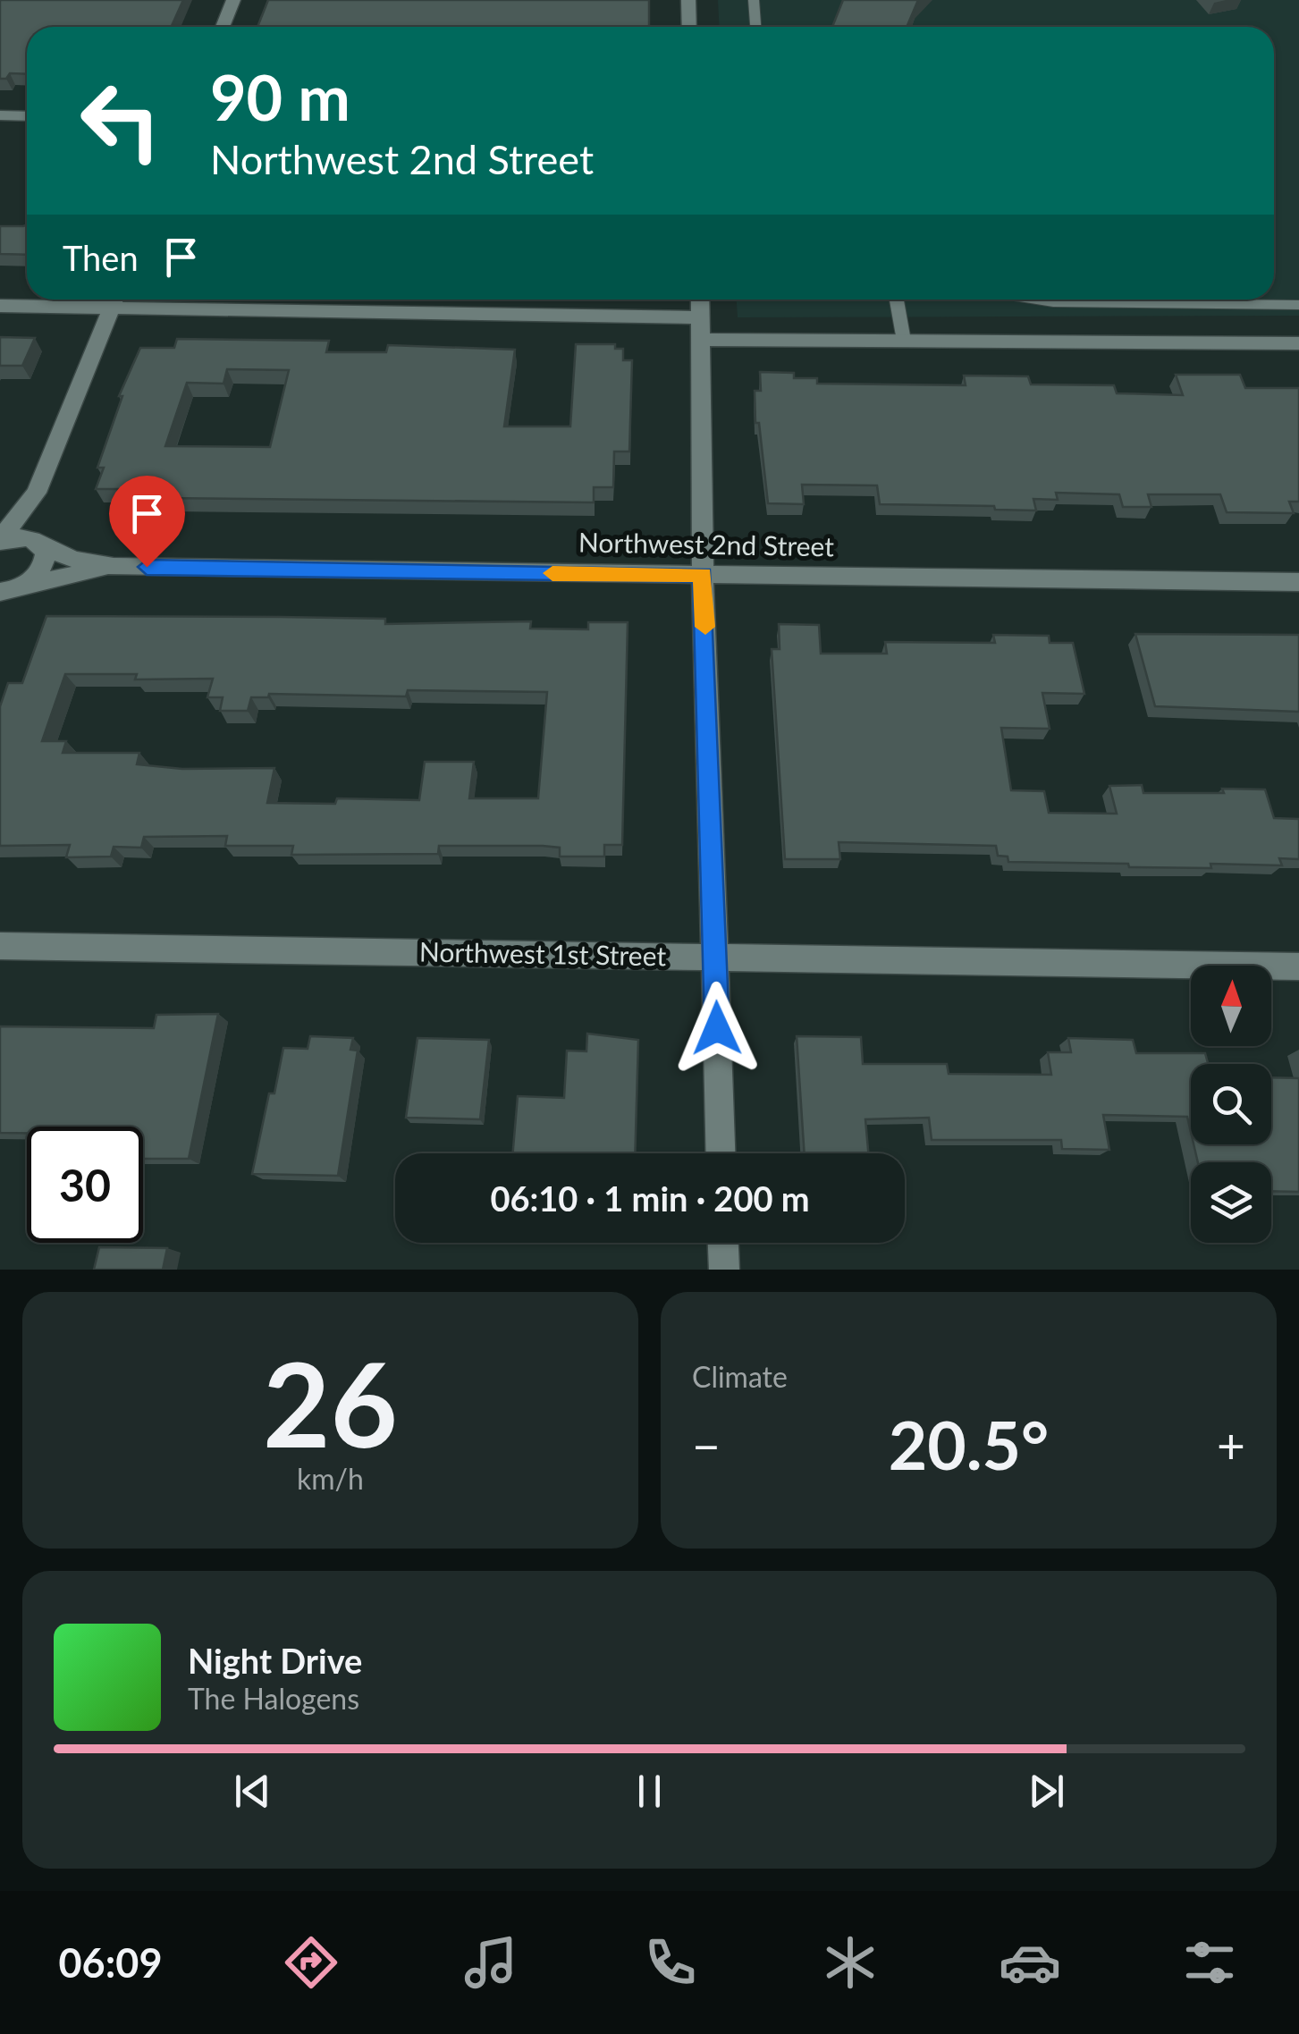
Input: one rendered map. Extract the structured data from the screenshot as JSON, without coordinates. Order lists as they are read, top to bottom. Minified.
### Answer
{"streets":{"street":["Northwest 2nd Street","Northwest 1st Street"]},"north":"top","page":{"turn":["90 m","Northwest 2nd Street"],"then":"Then","limit":"30","trip":"06:10 · 1 min · 200 m","tile":[["26","km/h"],"Climate"],"heat":["−","20.5°","+"],"song":["Night Drive","The Halogens"],"tabs":"06:09"}}
